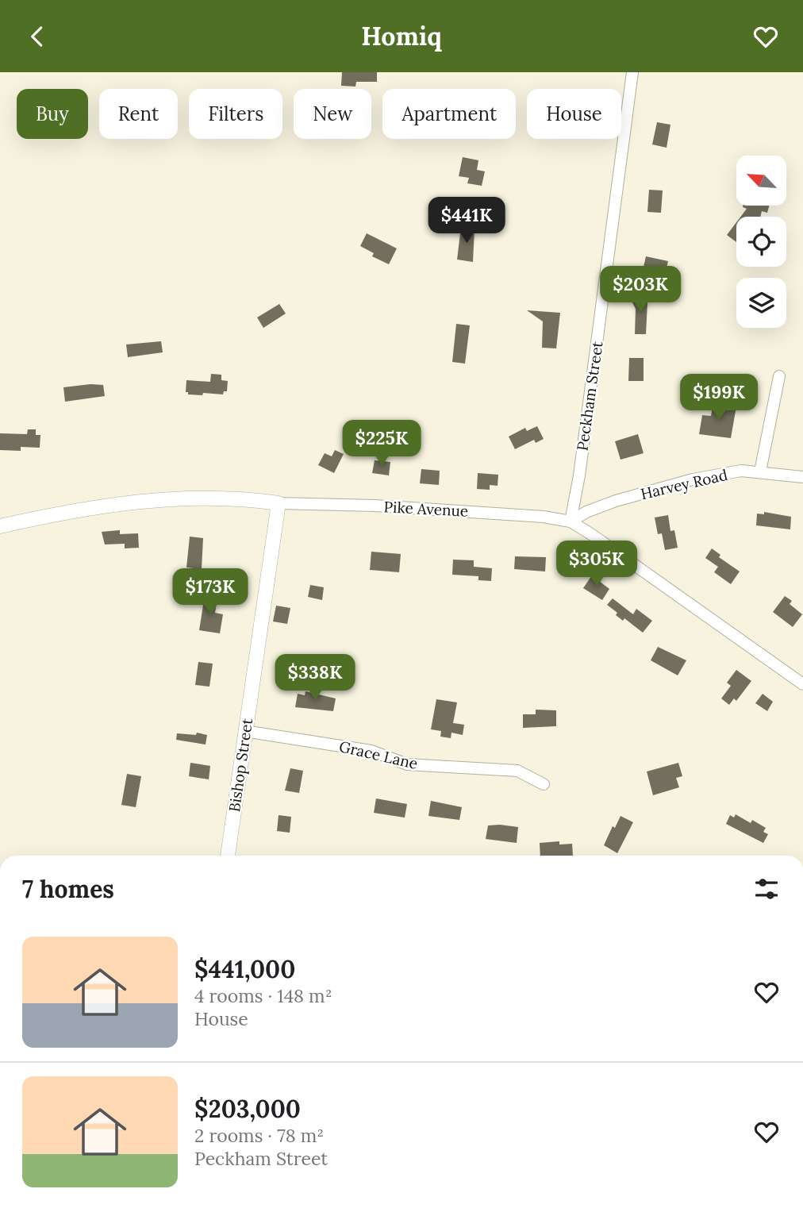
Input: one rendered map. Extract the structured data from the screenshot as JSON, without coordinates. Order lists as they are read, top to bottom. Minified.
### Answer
{"streets":{"street":["Peckham Street","Harvey Road","Pike Avenue","Grace Lane","Bishop Street"]},"crossings":[["Peckham Street","Harvey Road"],["Peckham Street","Pike Avenue"],["Harvey Road","Pike Avenue"],["Pike Avenue","Bishop Street"],["Grace Lane","Bishop Street"]],"north":"top left","page":{"header":"Homiq","chip":["Buy","Rent","Filters","New","Apartment","House"],"price":["$441K","$203K","$199K","$225K","$305K","$173K","$338K"],"heading":"7 homes","list":[{"name":"$441,000","note":"4 rooms · 148 m² · House"},{"name":"$203,000","note":"2 rooms · 78 m² · Peckham Street"}]}}
